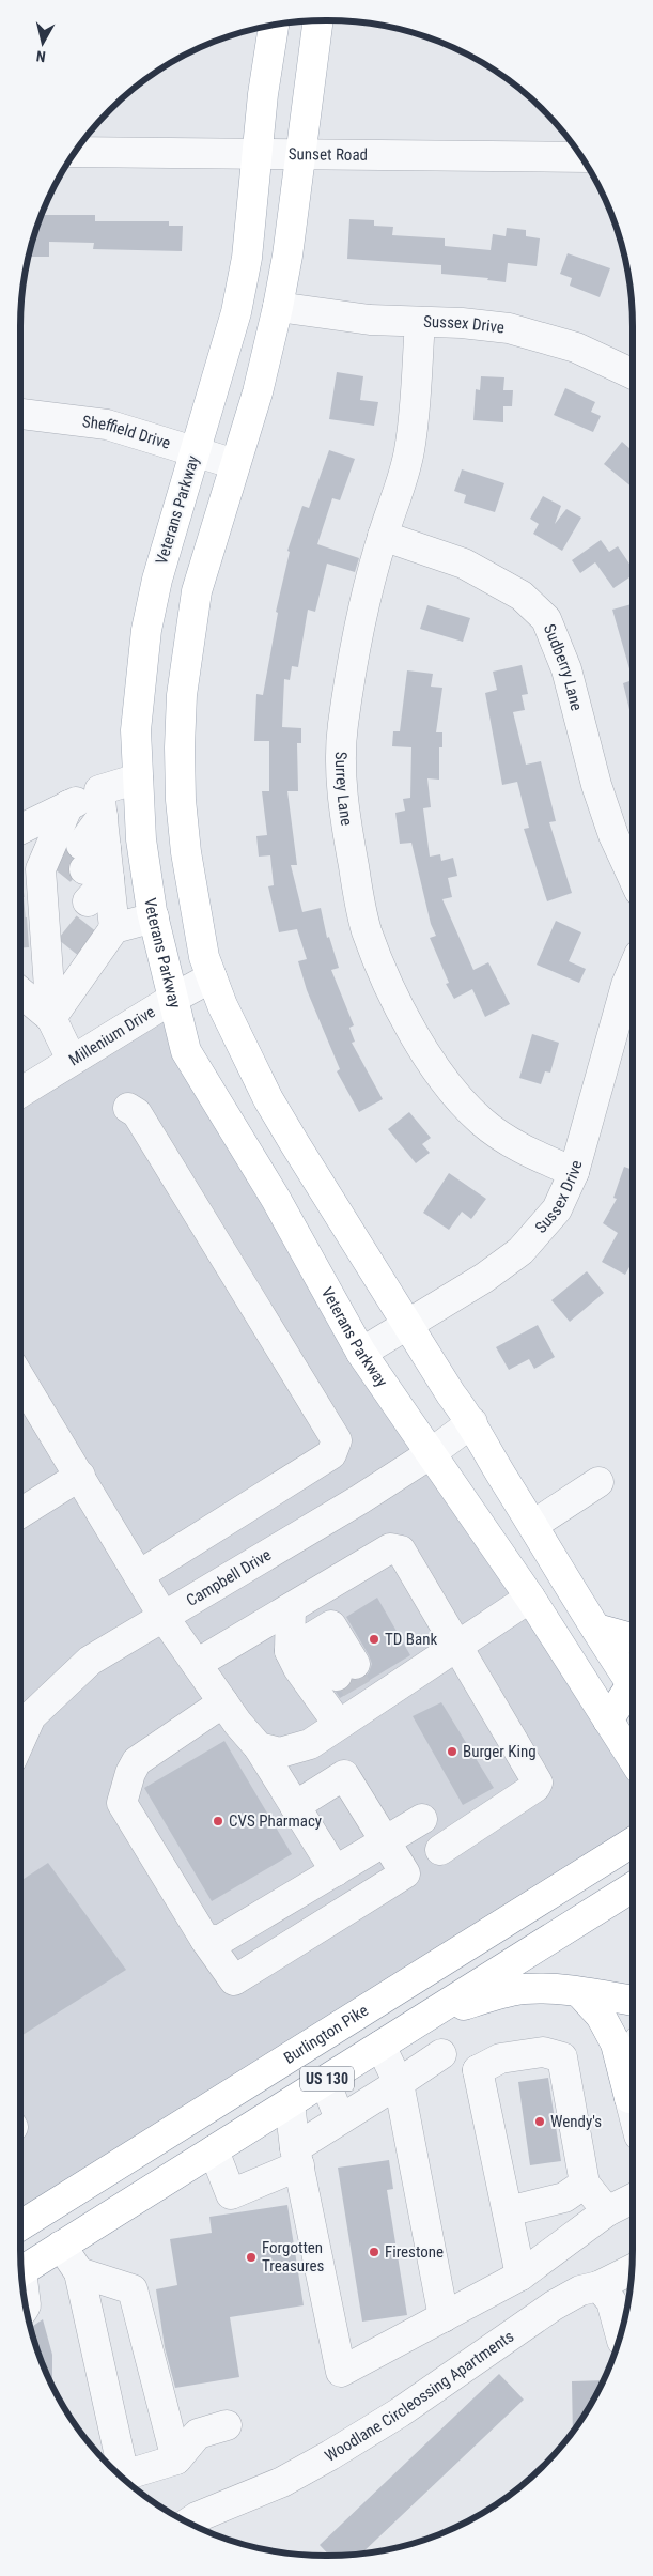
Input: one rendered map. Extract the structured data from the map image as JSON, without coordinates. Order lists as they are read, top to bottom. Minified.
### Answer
{"streets":{"main road":["Veterans Parkway","Burlington Pike","US 130"],"street":["Sunset Road","Sussex Drive","Sheffield Drive","Sudberry Lane","Surrey Lane","Millenium Drive","Campbell Drive","Woodlane Circleossing Apartments"]},"crossings":[["Sunset Road","Veterans Parkway"],["Sussex Drive","Veterans Parkway"],["Sussex Drive","Surrey Lane"],["Sheffield Drive","Veterans Parkway"],["Veterans Parkway","Millenium Drive"],["Veterans Parkway","Campbell Drive"],["Sudberry Lane","Surrey Lane"]],"places":["TD Bank","Burger King","CVS Pharmacy","Wendy's","Firestone","Forgotten Treasures"],"north":"bottom"}
